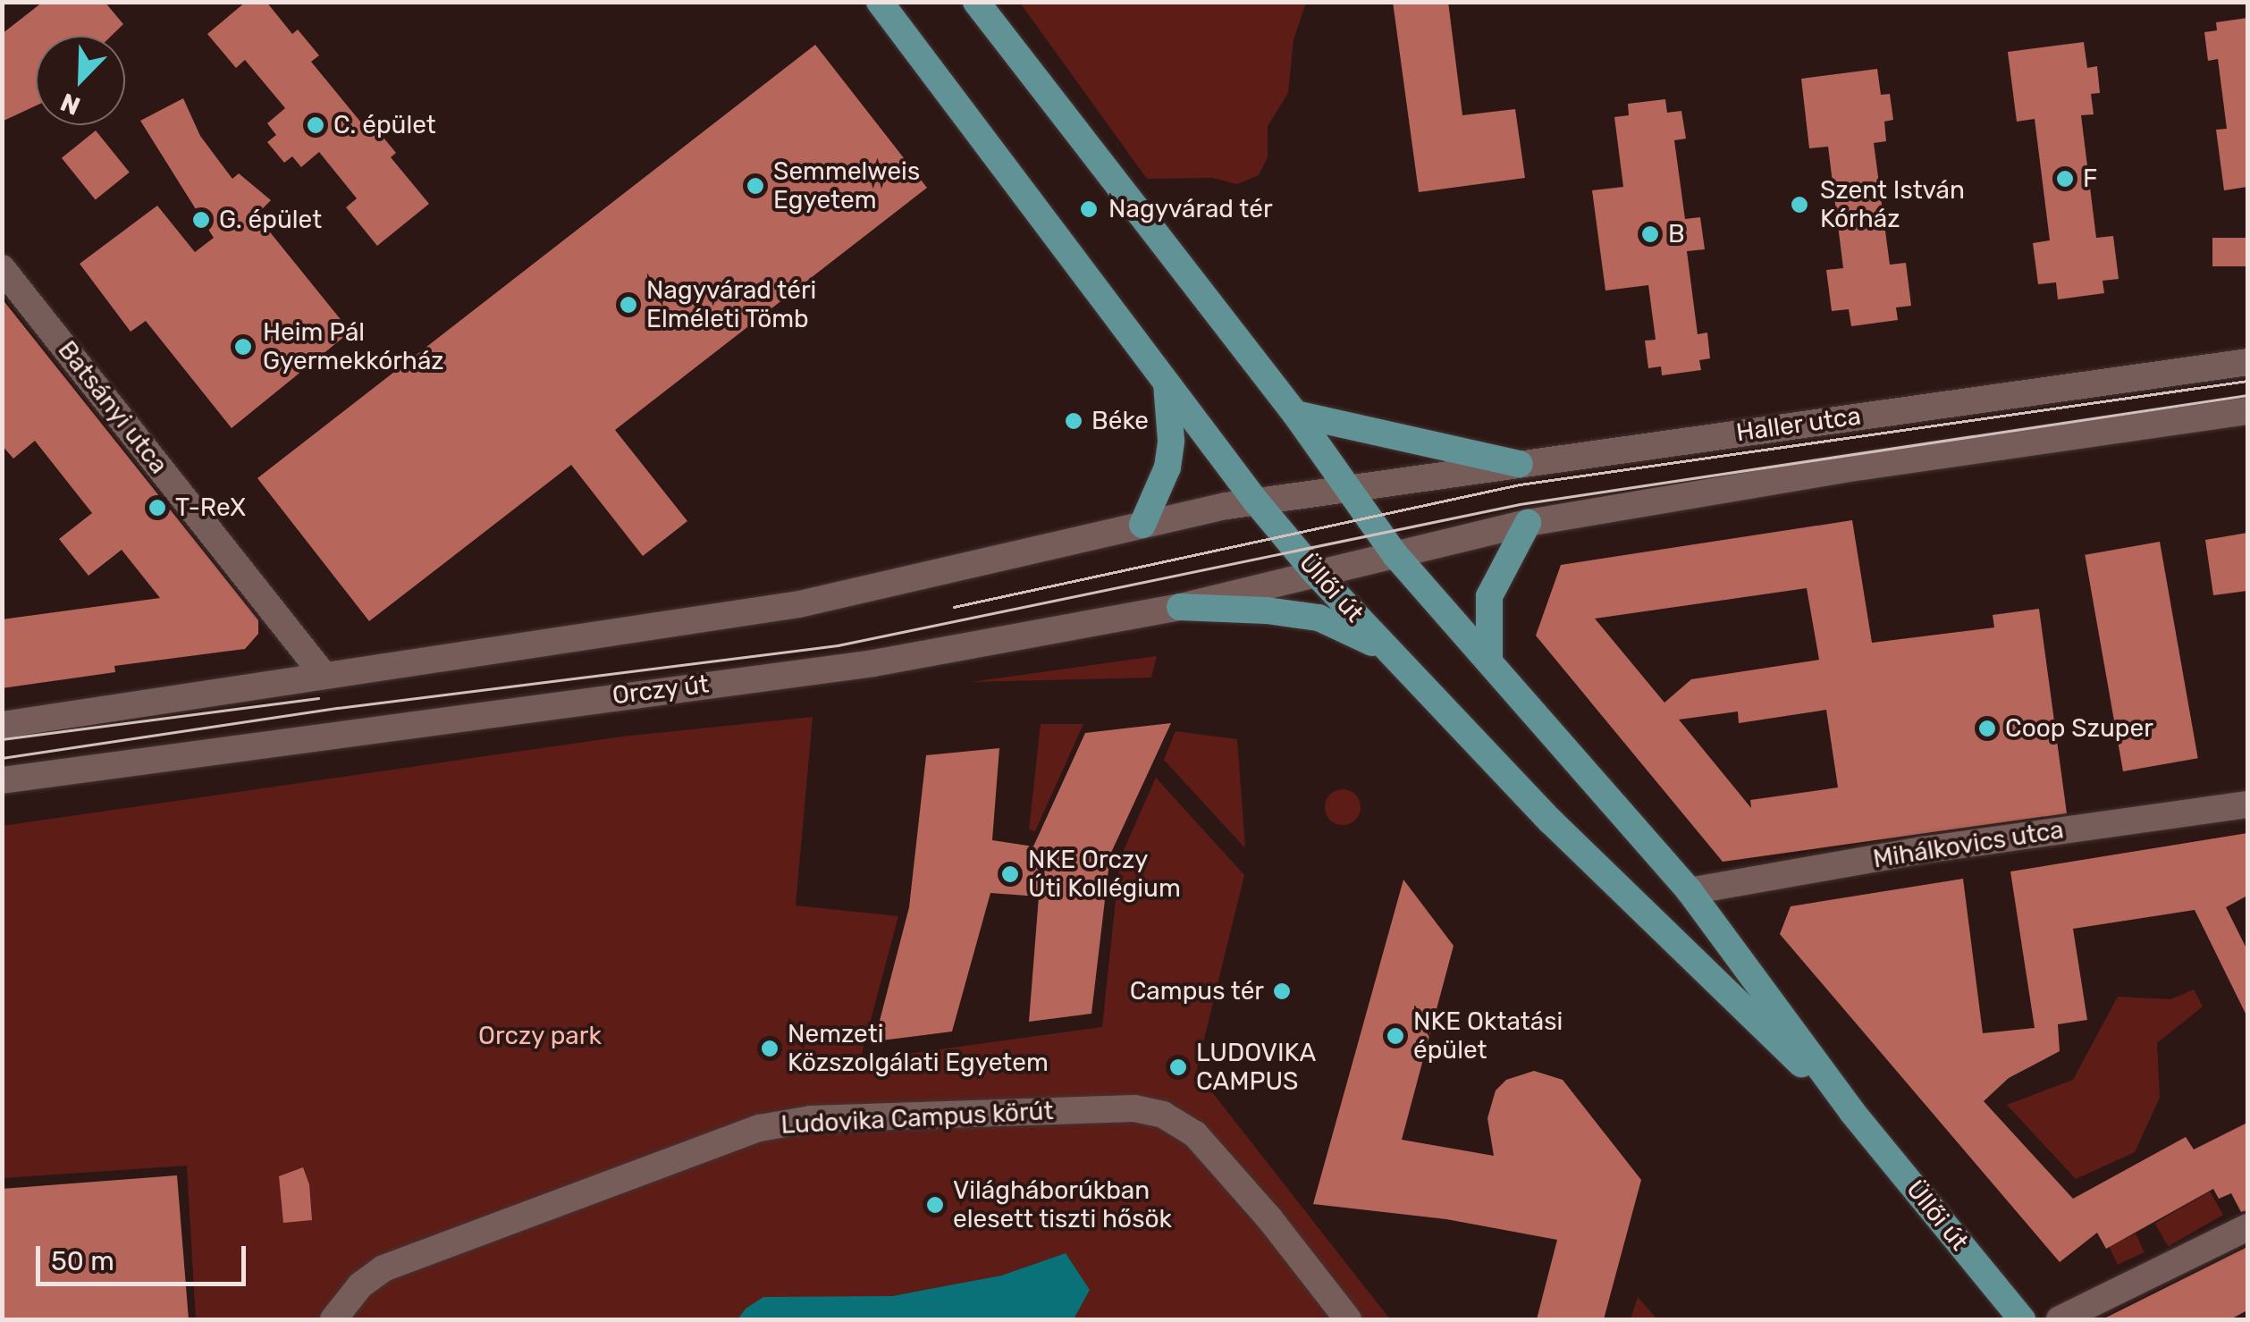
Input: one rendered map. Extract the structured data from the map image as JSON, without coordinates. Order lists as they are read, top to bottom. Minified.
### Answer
{"streets":{"main road":["Üllői út"],"street":["Batsányi utca","Haller utca","Orczy út","Mihálkovics utca","Ludovika Campus körút"]},"crossings":[["Haller utca","Üllői út"],["Haller utca","Orczy út"],["Üllői út","Orczy út"],["Üllői út","Mihálkovics utca"]],"parks":["Orczy park"],"places":["C. épület","F","Semmelweis Egyetem","Szent István Kórház","Nagyvárad tér","G. épület","B","Nagyvárad téri Elméleti Tömb","Heim Pál Gyermekkórház","Béke","T-ReX","Coop Szuper","NKE Orczy Úti Kollégium","Campus tér","NKE Oktatási épület","Nemzeti Közszolgálati Egyetem","LUDOVIKA CAMPUS","Világháborúkban elesett tiszti hősök"],"scale_bar":"50 m","north":"bottom left"}
